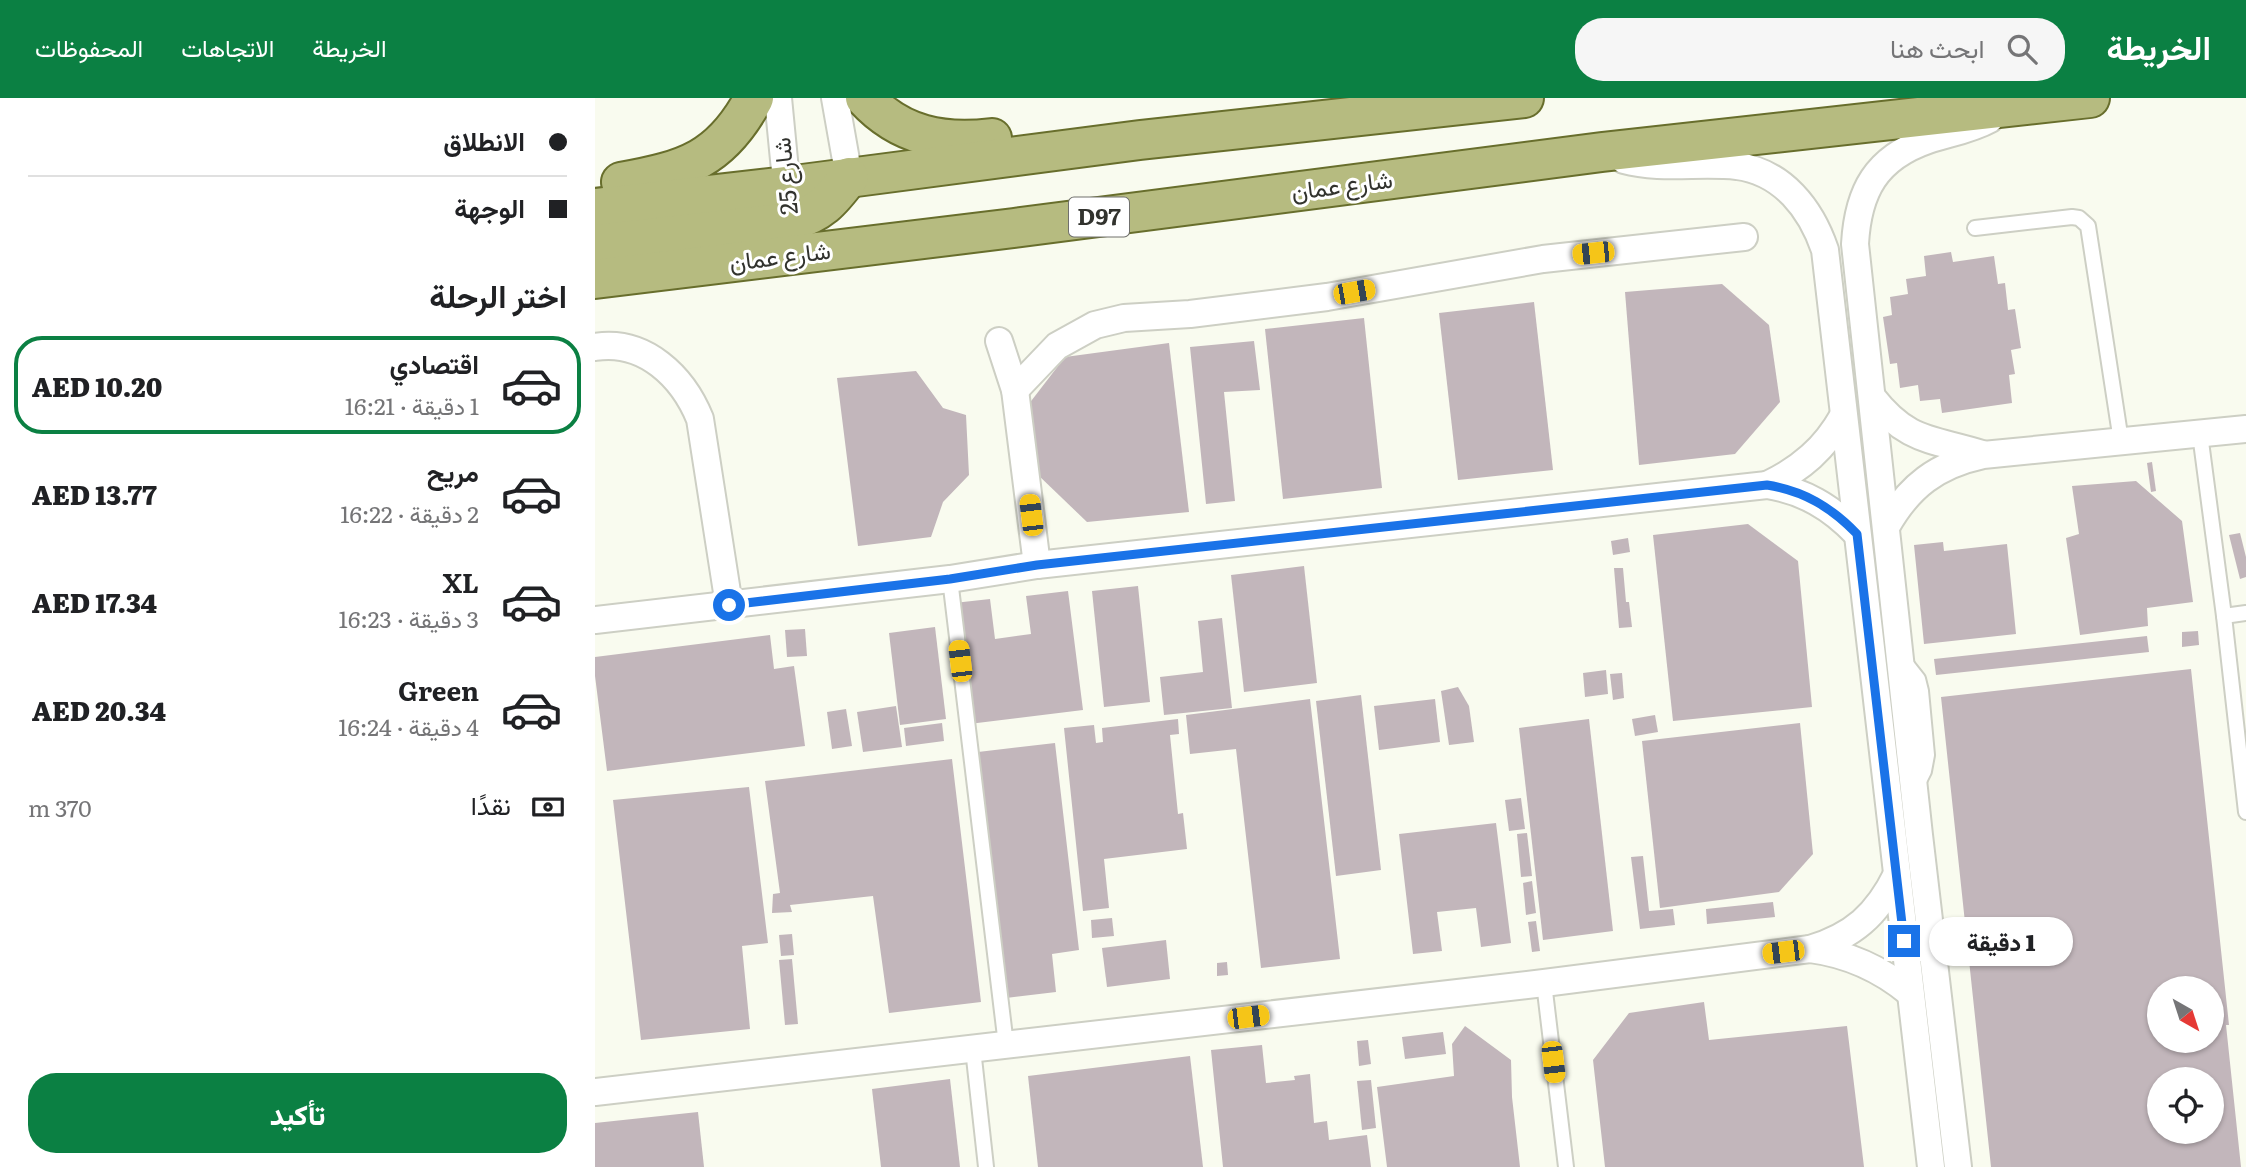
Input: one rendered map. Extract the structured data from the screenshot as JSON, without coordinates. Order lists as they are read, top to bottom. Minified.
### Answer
{"streets":{"main road":["شارع عمان","D97"],"street":["شارع 25"]},"crossings":[["شارع 25","شارع عمان"]],"north":"bottom right","page":{"header":"الخريطة","search":"ابحث هنا","nav":["الخريطة","الاتجاهات","المحفوظات"],"banner":["الانطلاق","الوجهة"],"heading":"اختر الرحلة","list":[{"name":"اقتصادي","note":"1 دقيقة · 16:21","value":"AED 10.20"},{"name":"مريح","note":"2 دقيقة · 16:22","value":"AED 13.77"},{"name":"XL","note":"3 دقيقة · 16:23","value":"AED 17.34"},{"name":"Green","note":"4 دقيقة · 16:24","value":"AED 20.34"}],"pay":["نقدًا","370 m"],"bubble":"1 دقيقة","buttons":"تأكيد"}}
